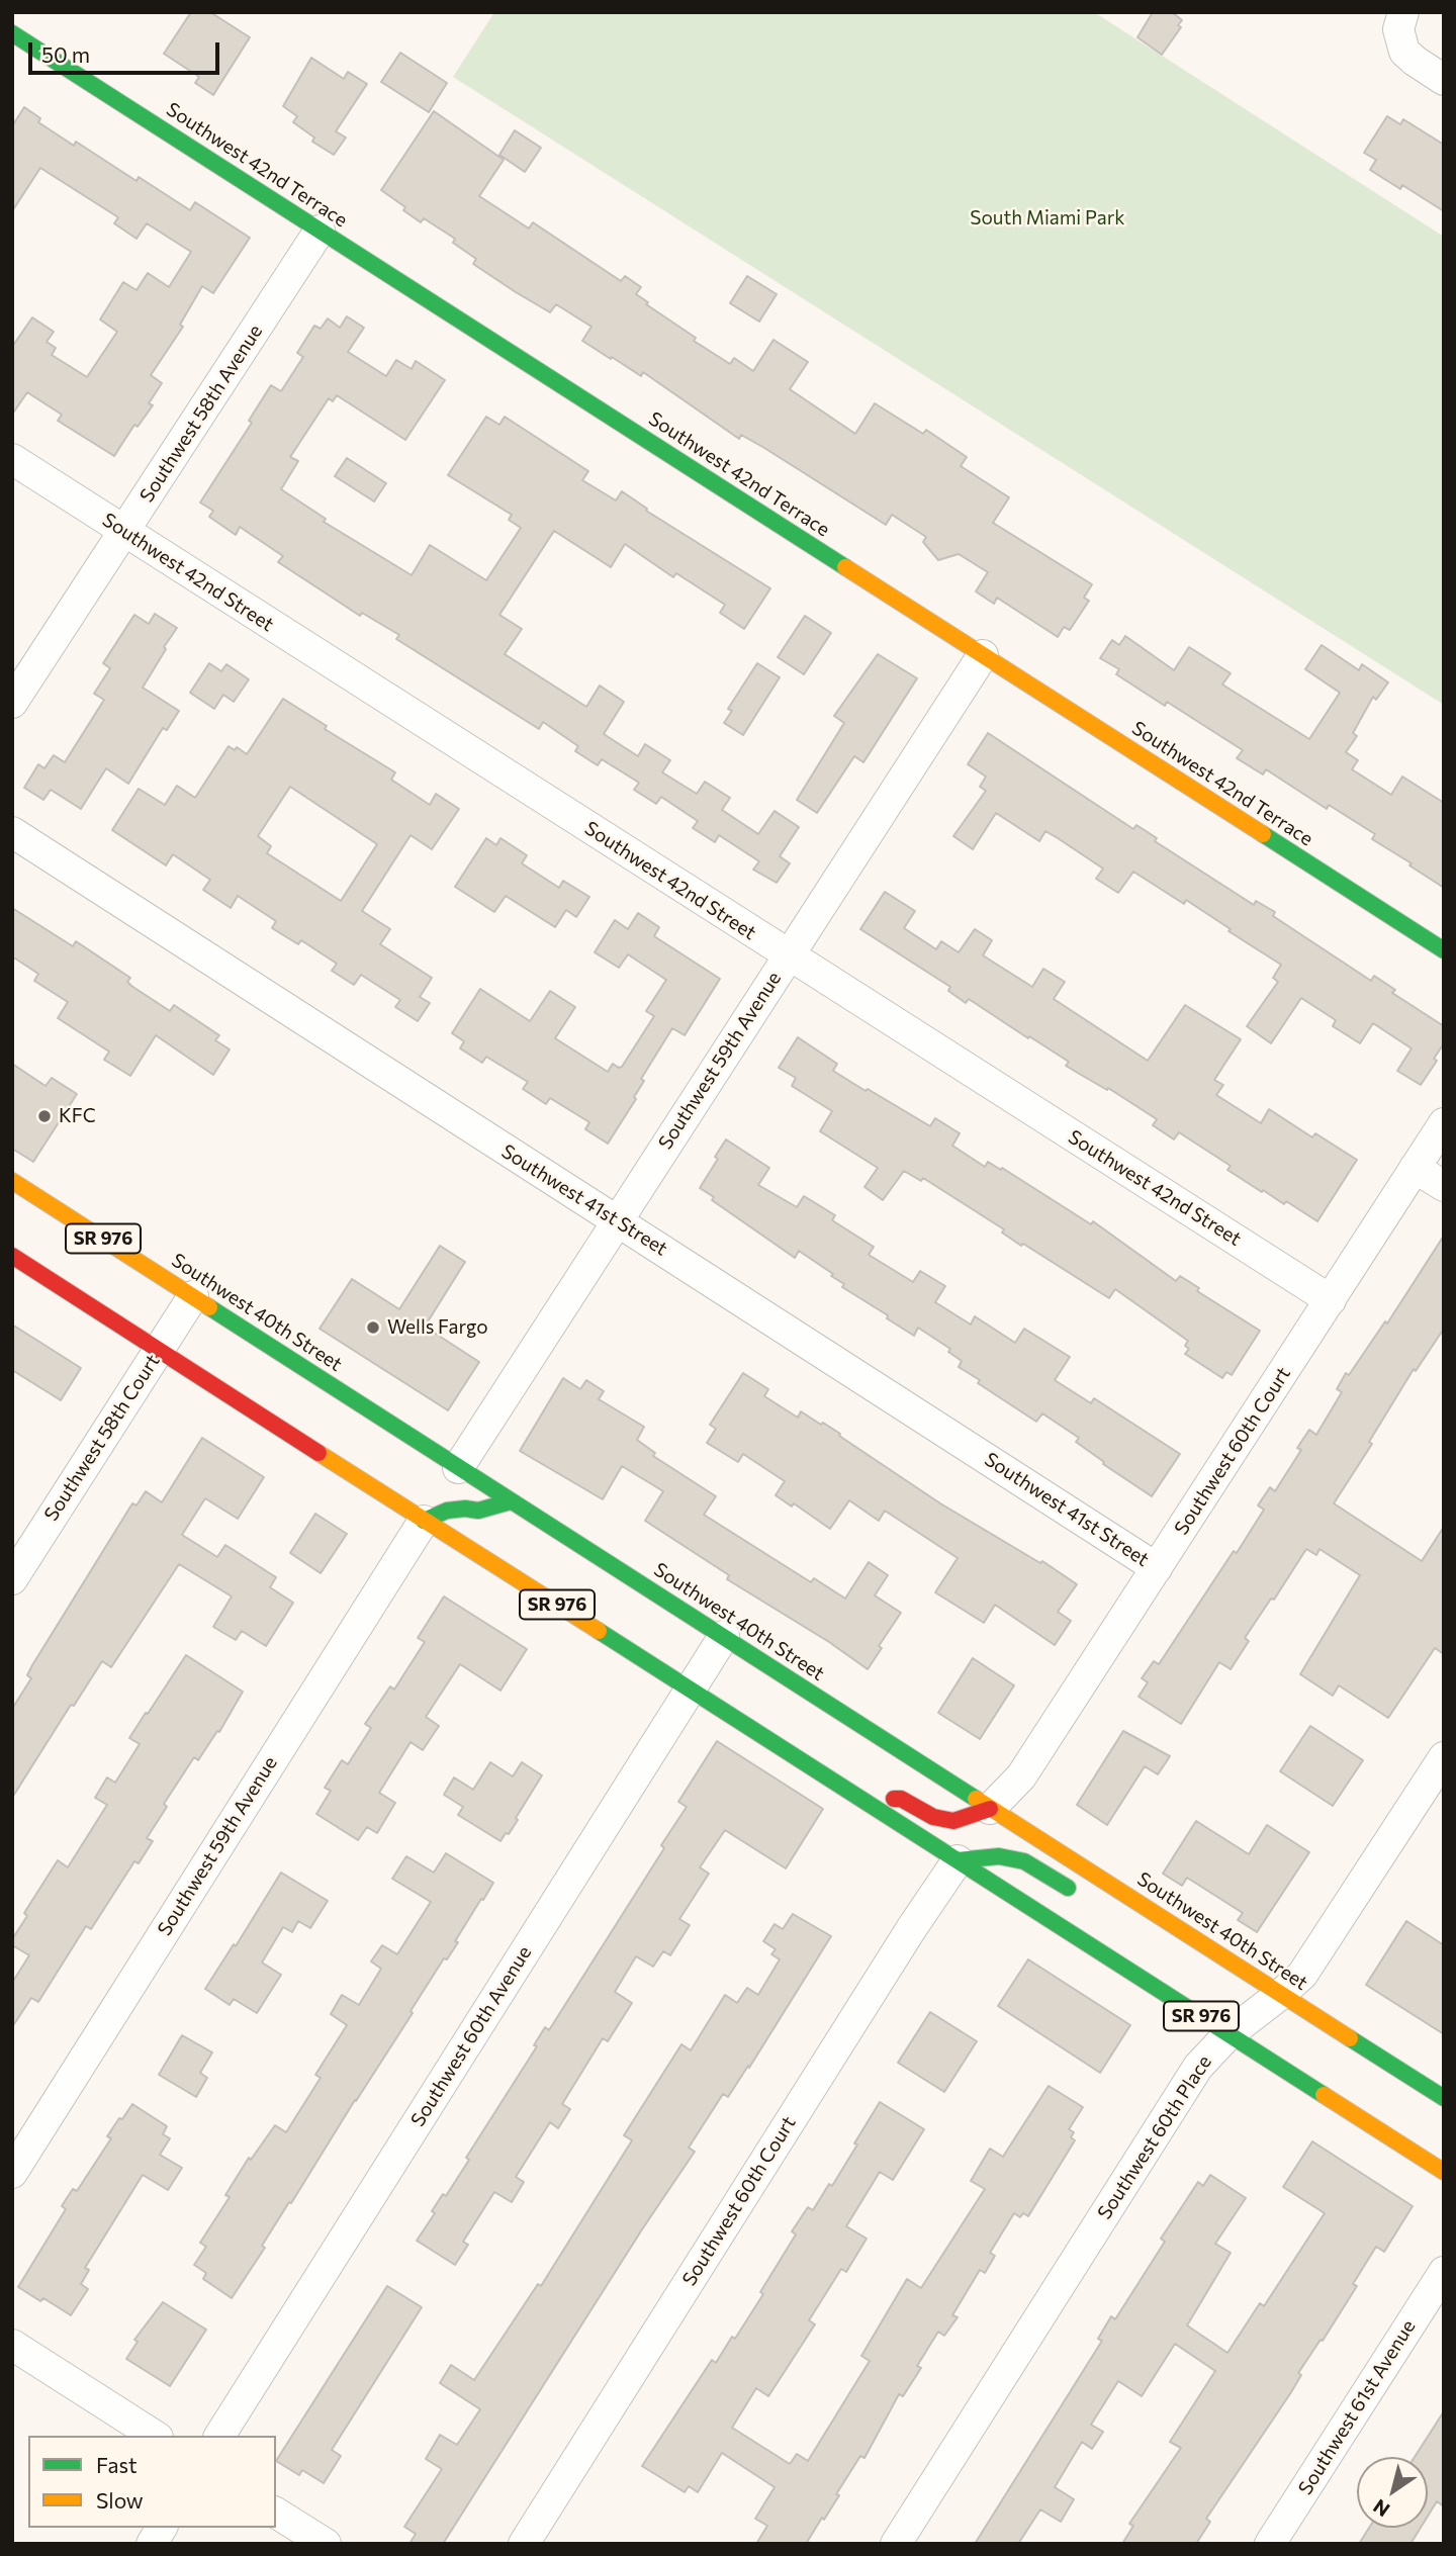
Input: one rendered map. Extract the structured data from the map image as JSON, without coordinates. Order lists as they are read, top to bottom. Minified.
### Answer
{"streets":{"main road":["Southwest 42nd Terrace","SR 976","Southwest 40th Street"],"street":["Southwest 58th Avenue","Southwest 42nd Street","Southwest 59th Avenue","Southwest 41st Street","Southwest 58th Court","Southwest 60th Court","Southwest 60th Avenue","Southwest 60th Place","Southwest 61st Avenue"]},"crossings":[["Southwest 42nd Terrace","Southwest 58th Avenue"],["Southwest 42nd Terrace","Southwest 59th Avenue"],["Southwest 58th Avenue","Southwest 42nd Street"],["Southwest 42nd Street","Southwest 59th Avenue"],["Southwest 42nd Street","Southwest 60th Court"],["Southwest 59th Avenue","Southwest 41st Street"],["Southwest 59th Avenue","SR 976"],["Southwest 59th Avenue","Southwest 40th Street"],["Southwest 41st Street","Southwest 60th Court"],["SR 976","Southwest 58th Court"],["SR 976","Southwest 60th Court"],["SR 976","Southwest 60th Avenue"],["SR 976","Southwest 60th Place"],["Southwest 40th Street","Southwest 58th Court"],["Southwest 40th Street","Southwest 60th Court"],["Southwest 40th Street","Southwest 60th Avenue"],["Southwest 40th Street","Southwest 60th Place"]],"parks":["South Miami Park"],"places":["KFC","Wells Fargo"],"legend":["Fast","Slow"],"scale_bar":"50 m","north":"bottom left"}
